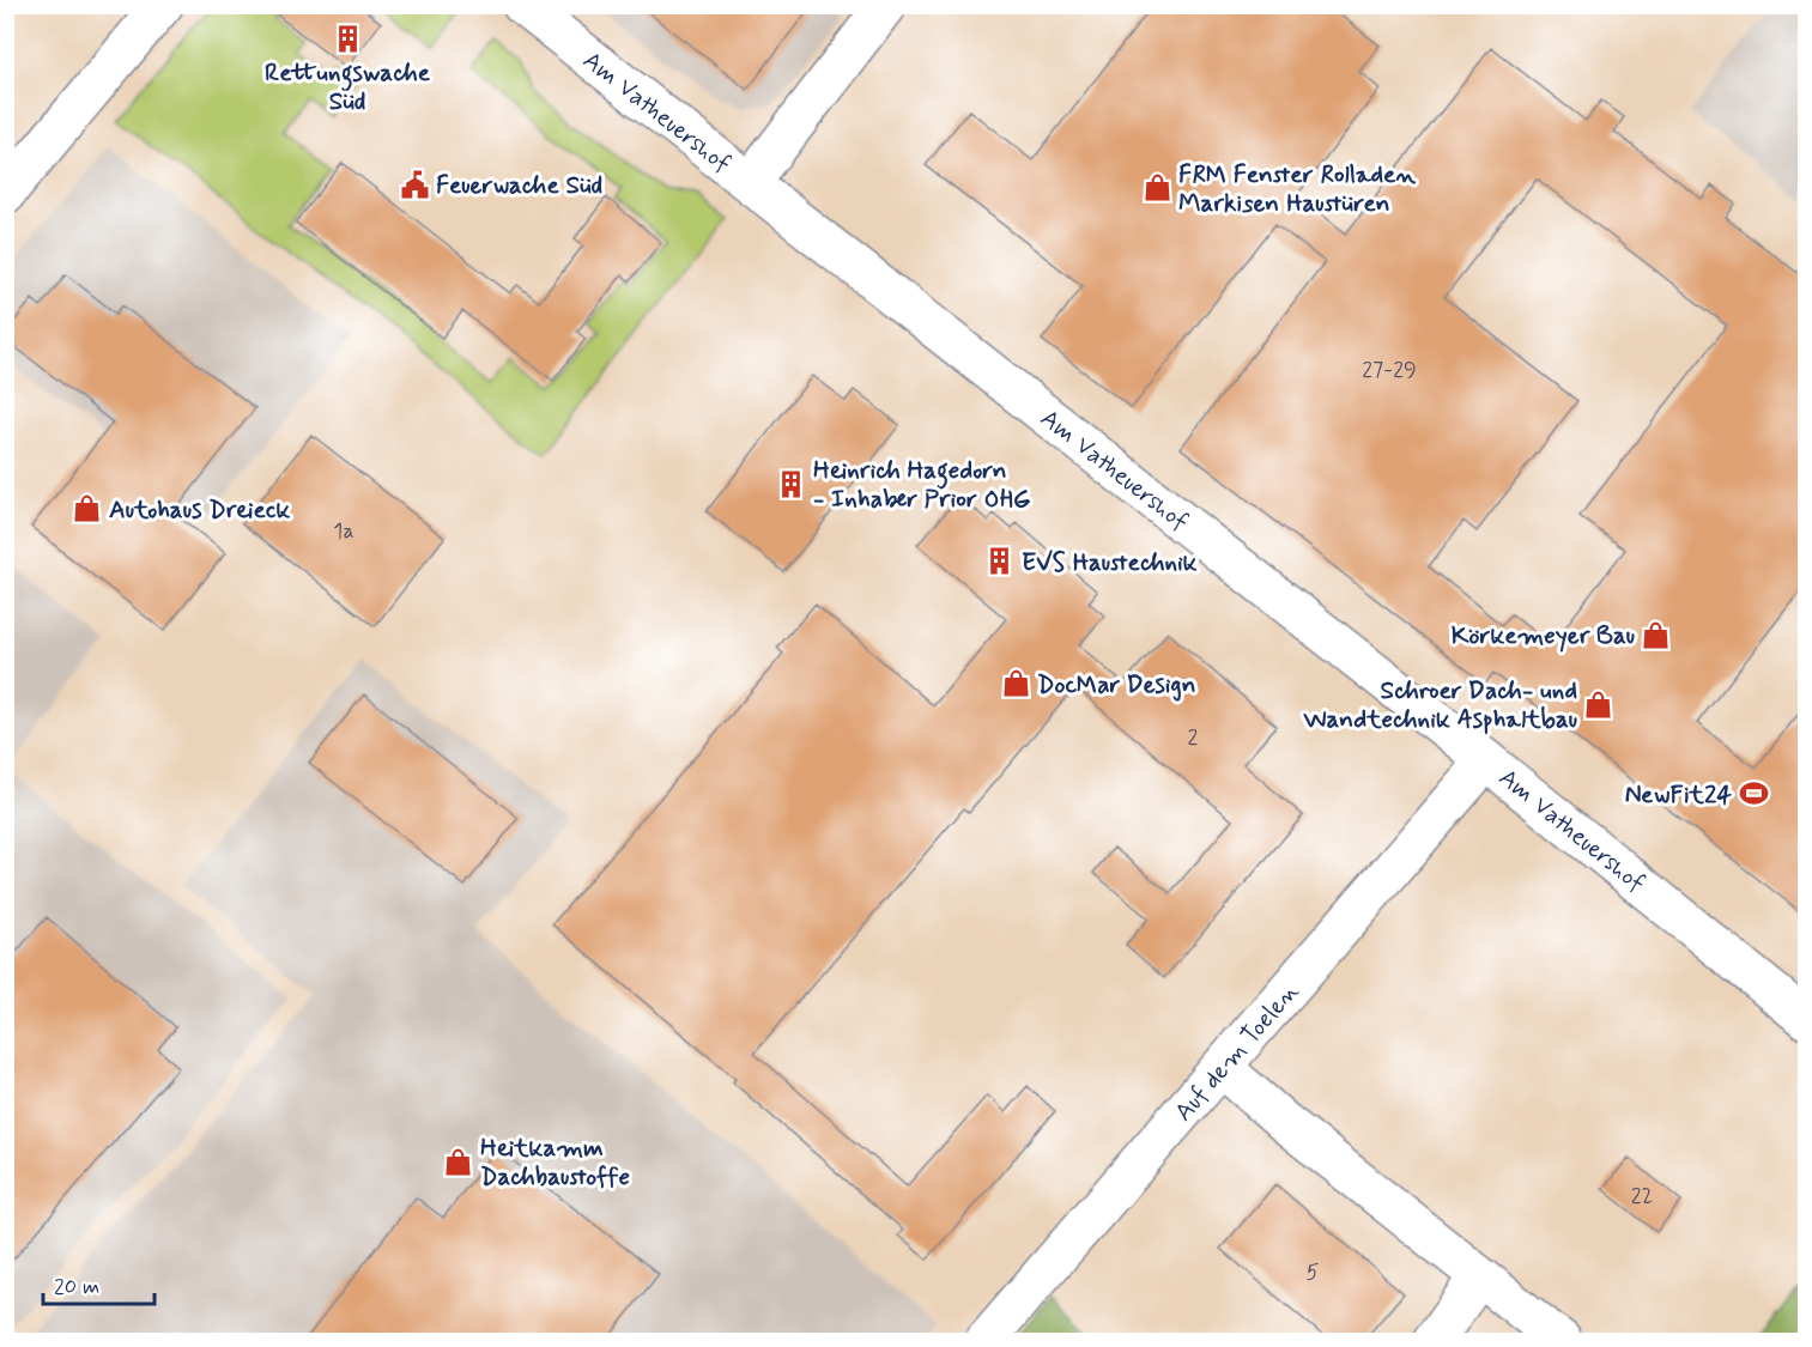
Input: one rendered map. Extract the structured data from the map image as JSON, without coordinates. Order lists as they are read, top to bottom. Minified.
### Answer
{"streets":{"street":["Am Vatheuershof","Auf dem Toelen"]},"crossings":[["Am Vatheuershof","Auf dem Toelen"]],"places":{"building":["Rettungswache Süd","Heinrich Hagedorn - Inhaber Prior OHG","EVS Haustechnik"],"public building":["Feuerwache Süd"],"shop":["FRM Fenster Rolladen Markisen Haustüren","Autohaus Dreieck","Körkemeyer Bau","DocMar Design","Schroer Dach- und Wandtechnik Asphaltbau","Heitkamm Dachbaustoffe"],"sports":["NewFit24"]},"house_numbers":["27-29","1a","2","22","5"],"scale_bar":"20 m"}
